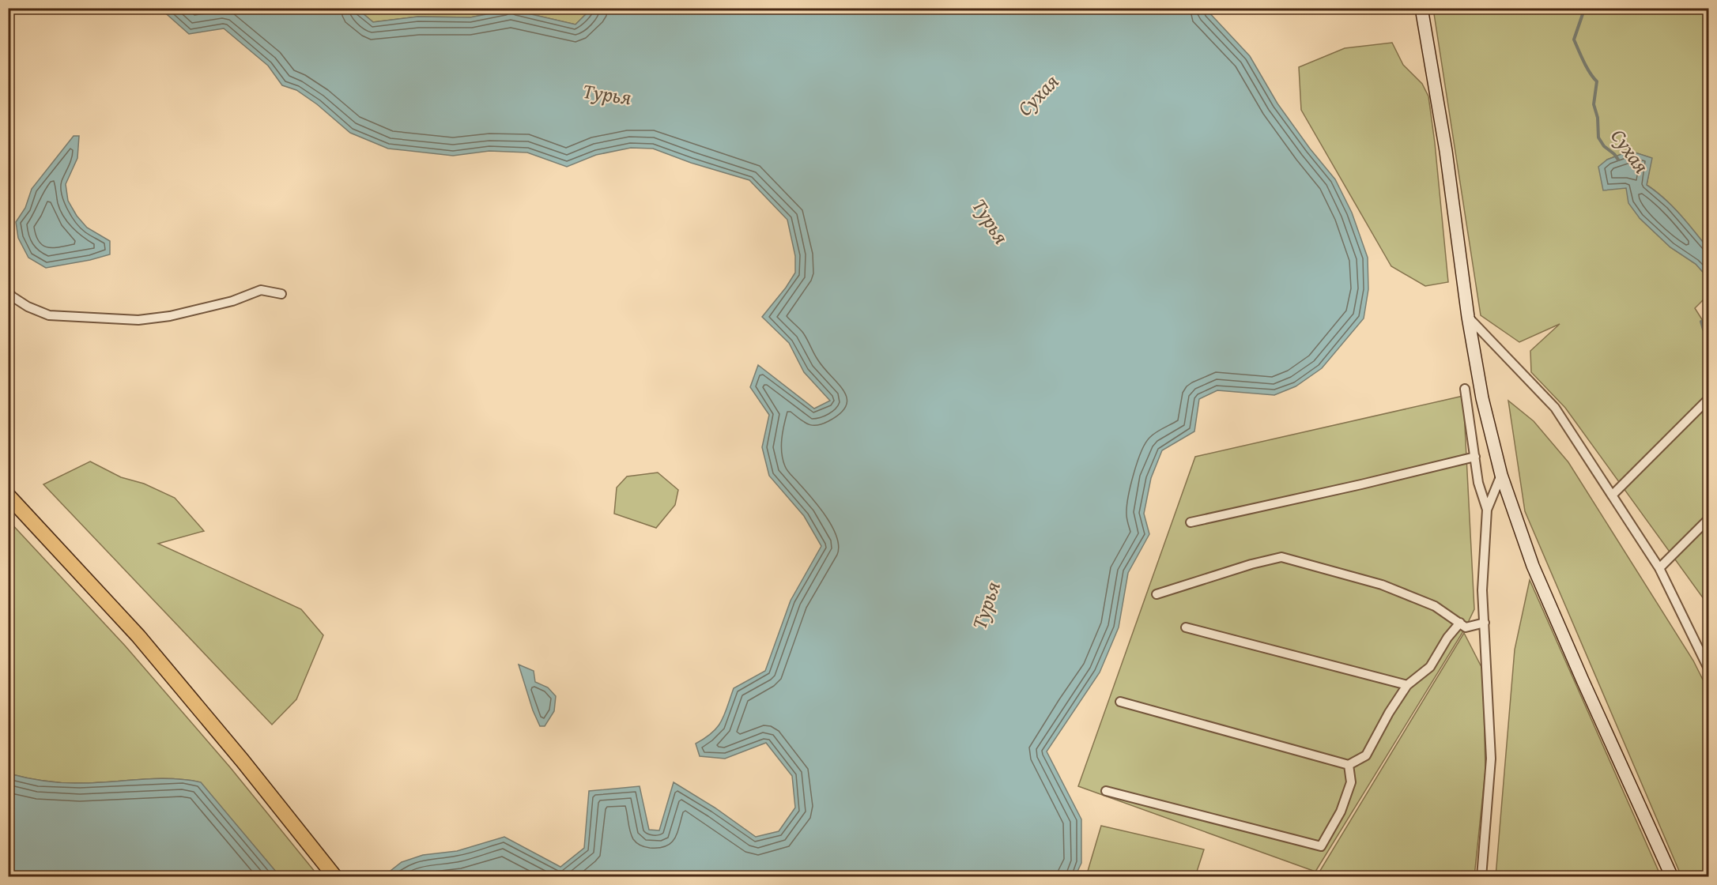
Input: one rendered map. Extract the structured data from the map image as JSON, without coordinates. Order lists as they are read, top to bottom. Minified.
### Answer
{"water":["Турья","Сухая"]}
